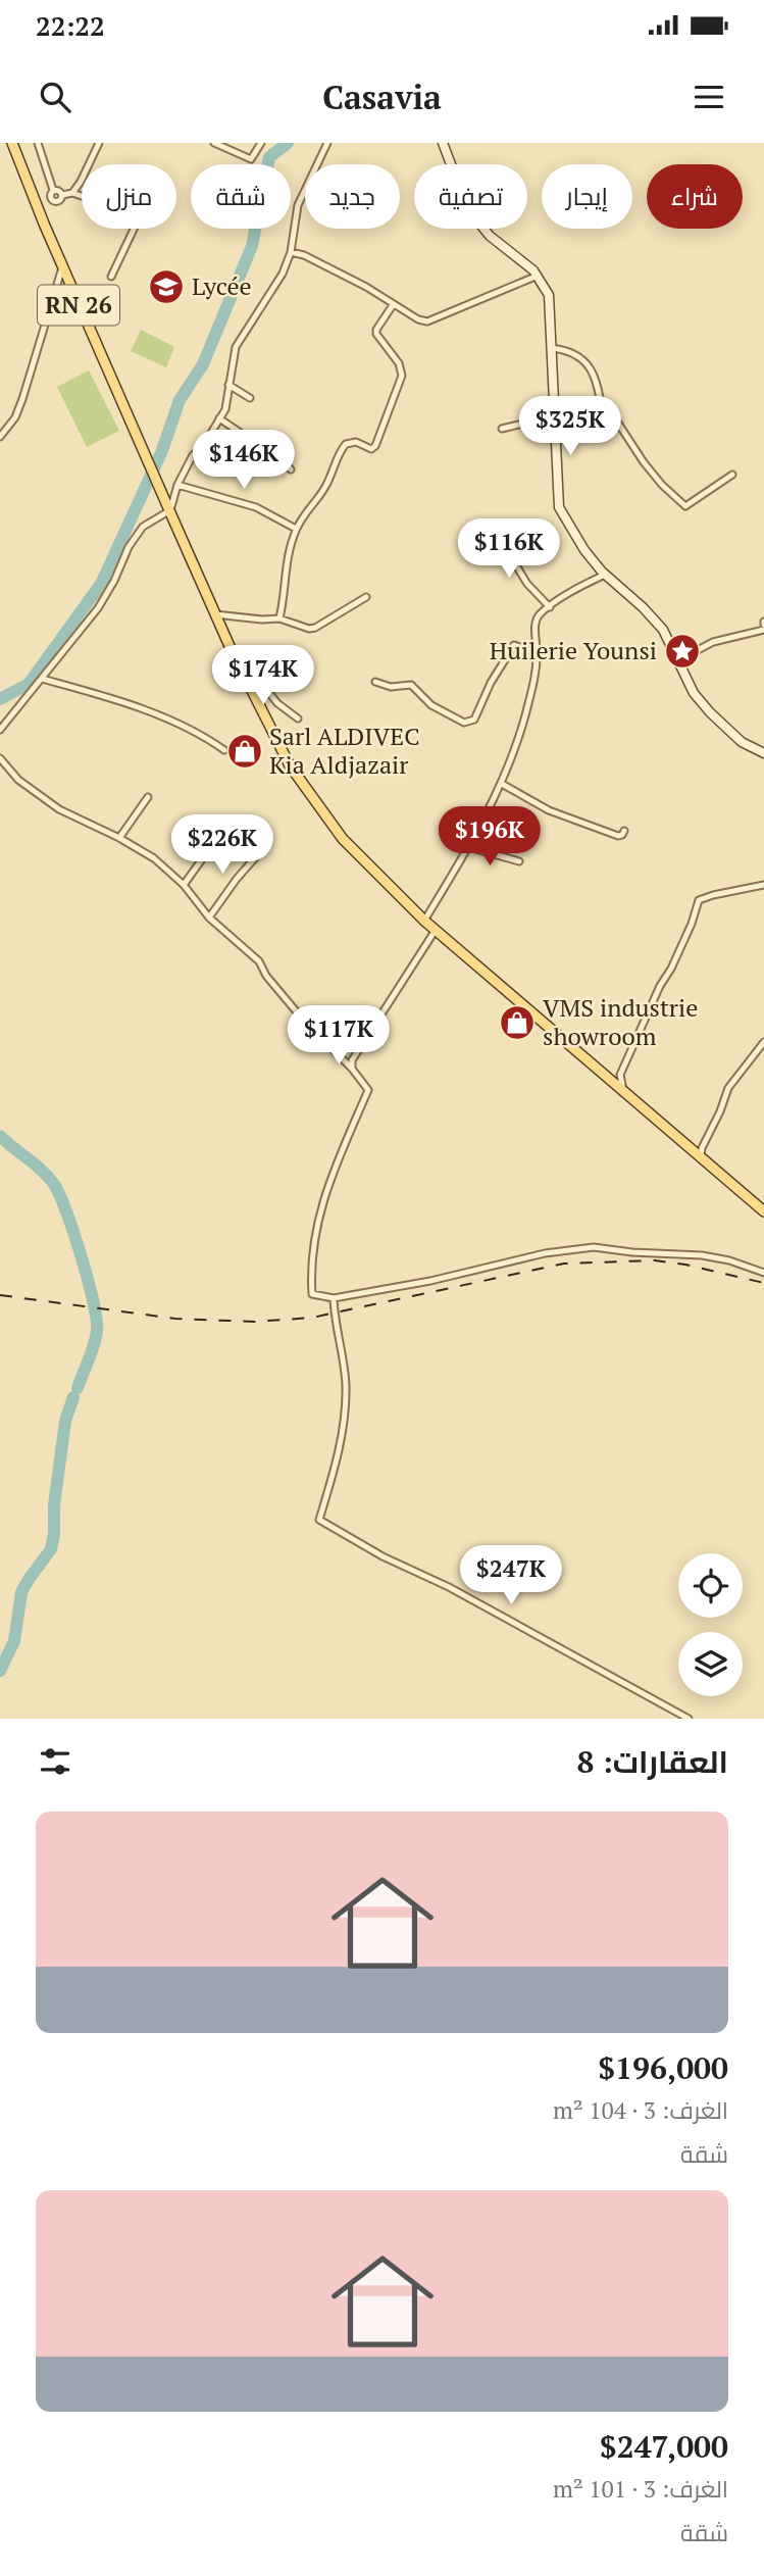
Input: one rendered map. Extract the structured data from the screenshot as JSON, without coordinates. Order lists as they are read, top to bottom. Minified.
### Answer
{"streets":{"main road":["RN 26"]},"places":{"school or university":["Lycée"],"place":["Huilerie Younsi"],"shop":["Sarl ALDIVEC Kia Aldjazair","VMS industrie showroom"]},"page":{"status":"22:22","header":"Casavia","chip":["شراء","إيجار","تصفية","جديد","شقة","منزل"],"price":["$325K","$146K","$116K","$174K","$196K","$226K","$117K","$247K"],"heading":"العقارات: 8","list":[{"name":"$196,000","note":"الغرف: 3 · 104 m² · شقة"},{"name":"$247,000","note":"الغرف: 3 · 101 m² · شقة"}]}}
